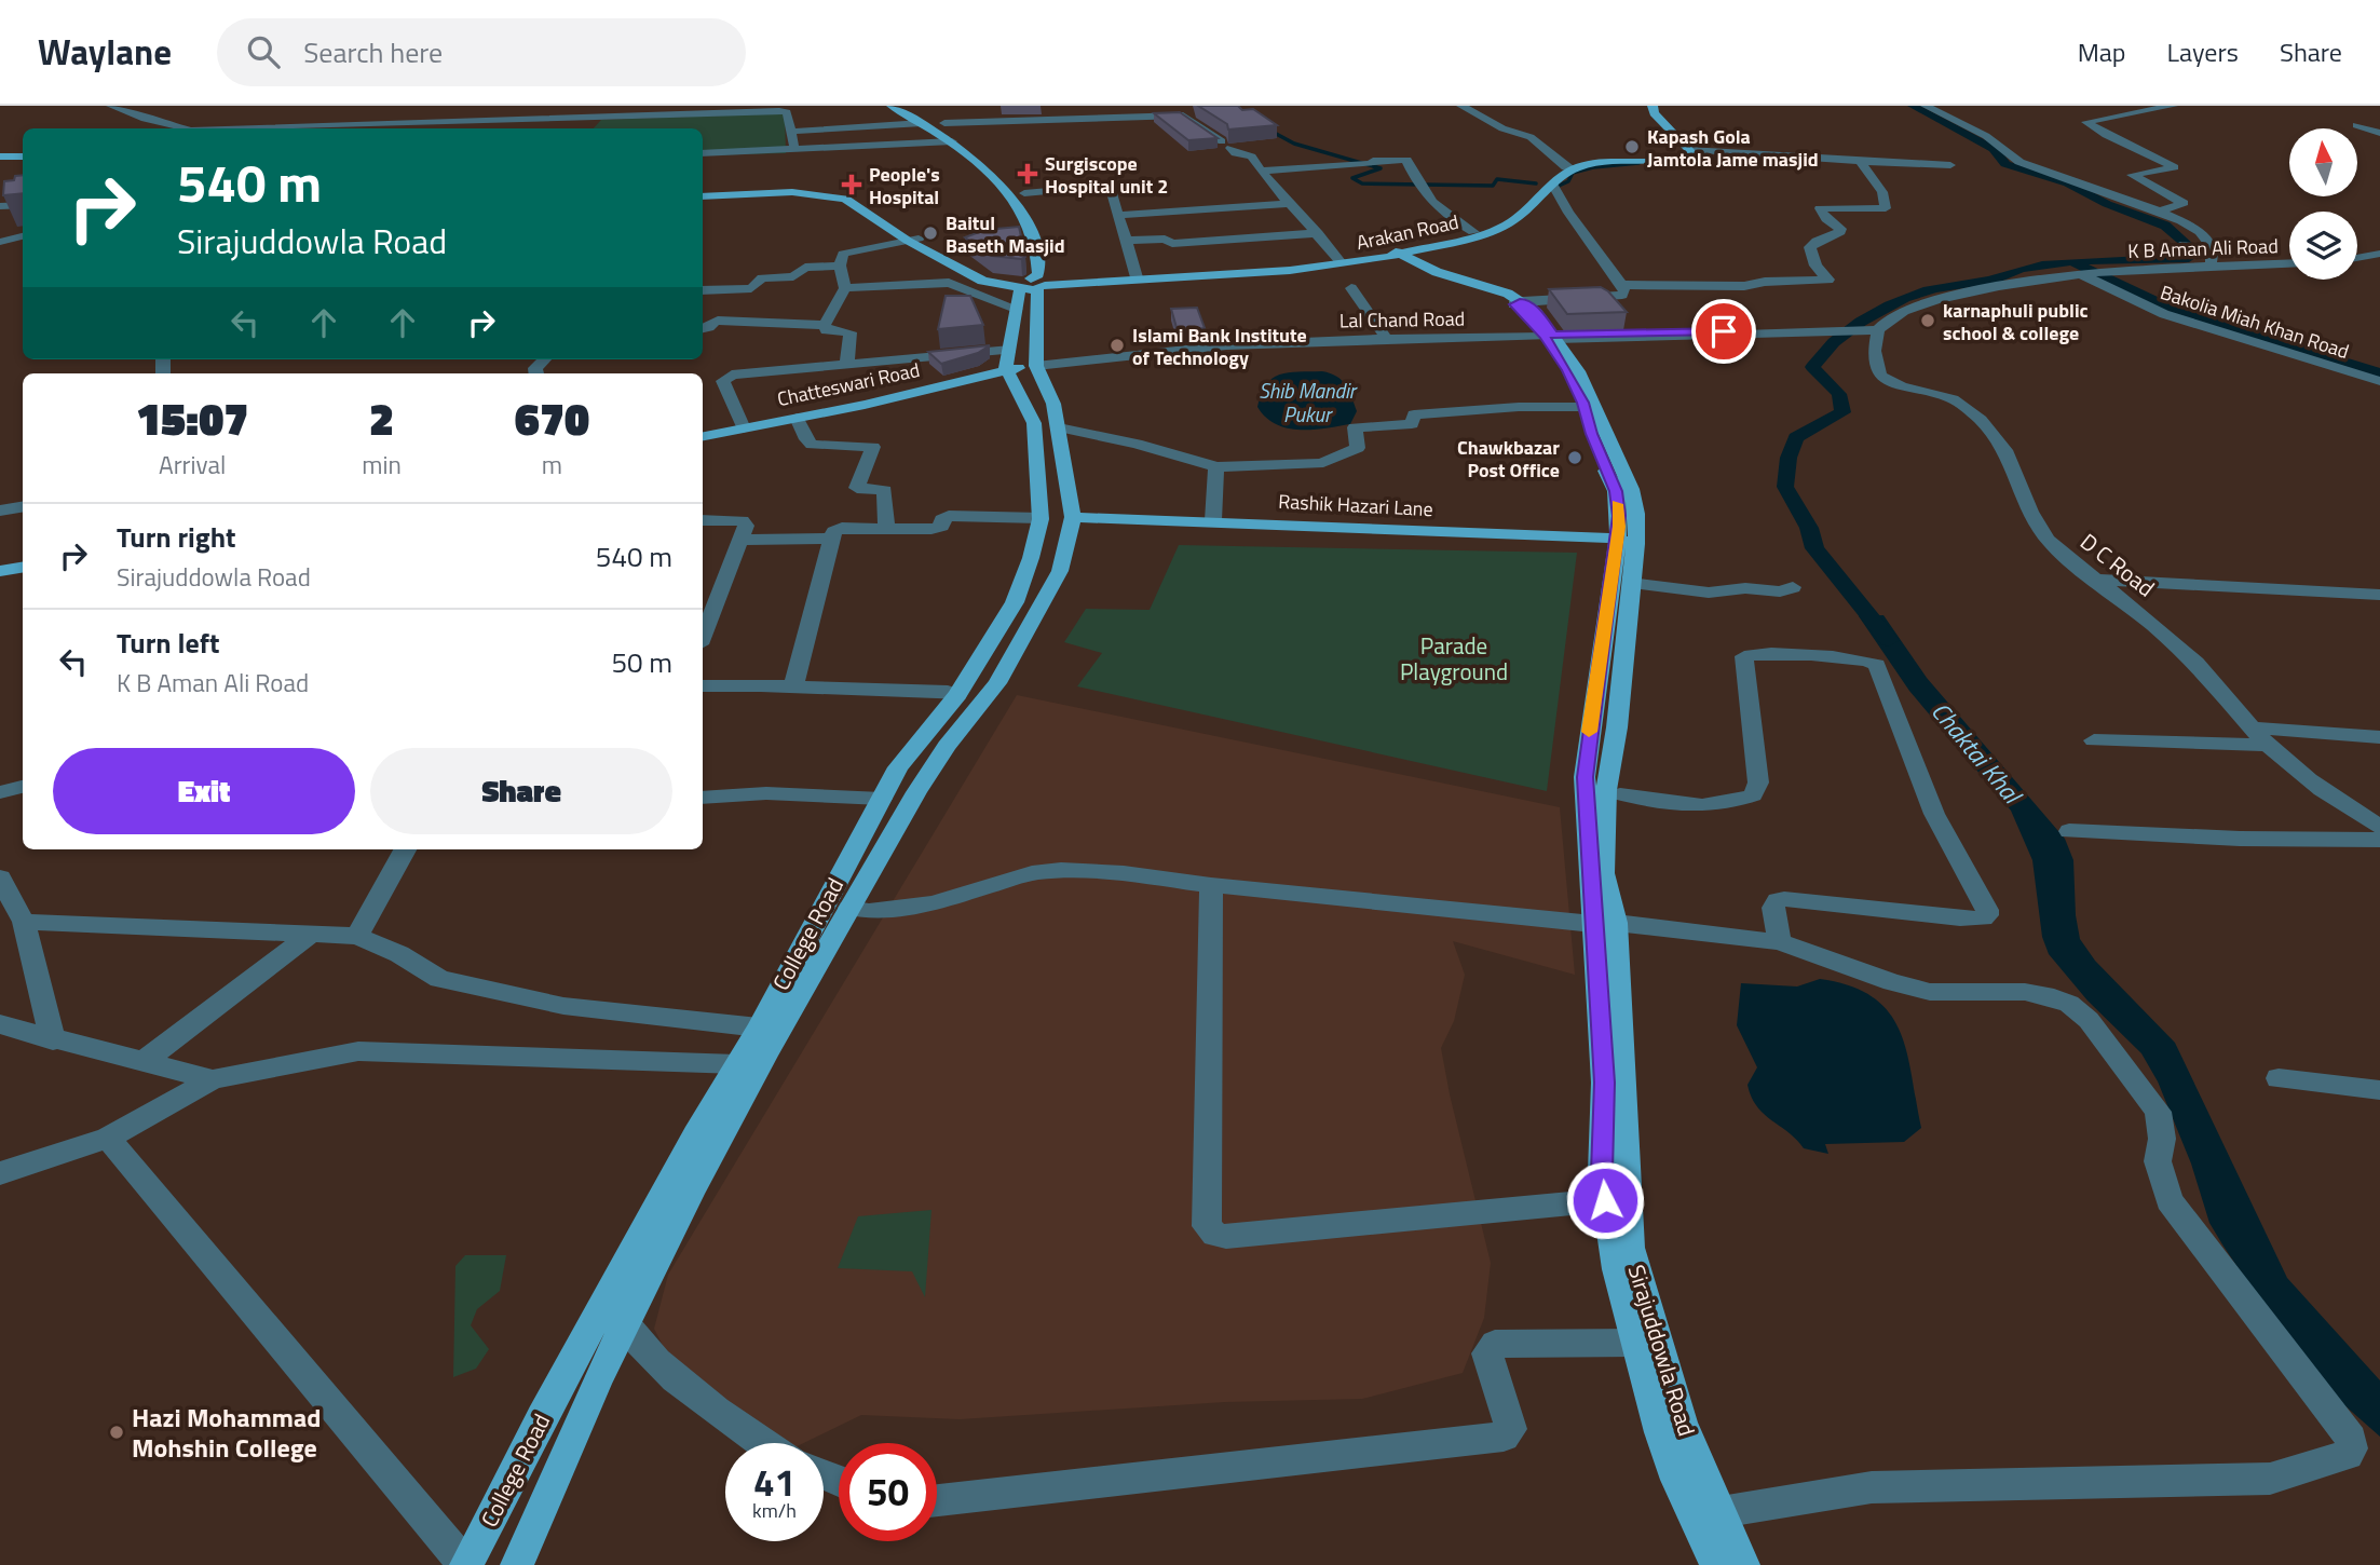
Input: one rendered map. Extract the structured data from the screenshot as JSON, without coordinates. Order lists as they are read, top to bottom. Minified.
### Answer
{"streets":{"main road":["Arakan Road","Chatteswari Road","Rashik Hazari Lane","College Road","Sirajuddowla Road"],"street":["K B Aman Ali Road","Lal Chand Road","Bakolia Miah Khan Road","D C Road"]},"crossings":[["Arakan Road","College Road"],["Arakan Road","Sirajuddowla Road"],["K B Aman Ali Road","Bakolia Miah Khan Road"],["Lal Chand Road","Chatteswari Road"],["Lal Chand Road","College Road"],["Lal Chand Road","Sirajuddowla Road"],["Chatteswari Road","College Road"],["Rashik Hazari Lane","College Road"],["Rashik Hazari Lane","Sirajuddowla Road"]],"water":["Shib Mandir Pukur","Chaktai Khal"],"parks":["Parade Playground"],"places":{"other":["Kapash Gola Jamtola Jame masjid","Baitul Baseth Masjid","karnaphuli public school & college","Islami Bank Institute of Technology","Chawkbazar Post Office","Hazi Mohammad Mohshin College"],"health":["Surgiscope Hospital unit 2","People's Hospital"]},"north":"top","page":{"header":"Waylane","search":"Search here","nav":["Map","Layers","Share"],"turn":["540 m","Sirajuddowla Road"],"eta":["15:07","Arrival","2","min","670","m"],"list":[{"name":"Turn right","note":"Sirajuddowla Road","value":"540 m"},{"name":"Turn left","note":"K B Aman Ali Road","value":"50 m"}],"buttons":["Exit","Share"],"speed":"41 km/h","limit":"50"}}
